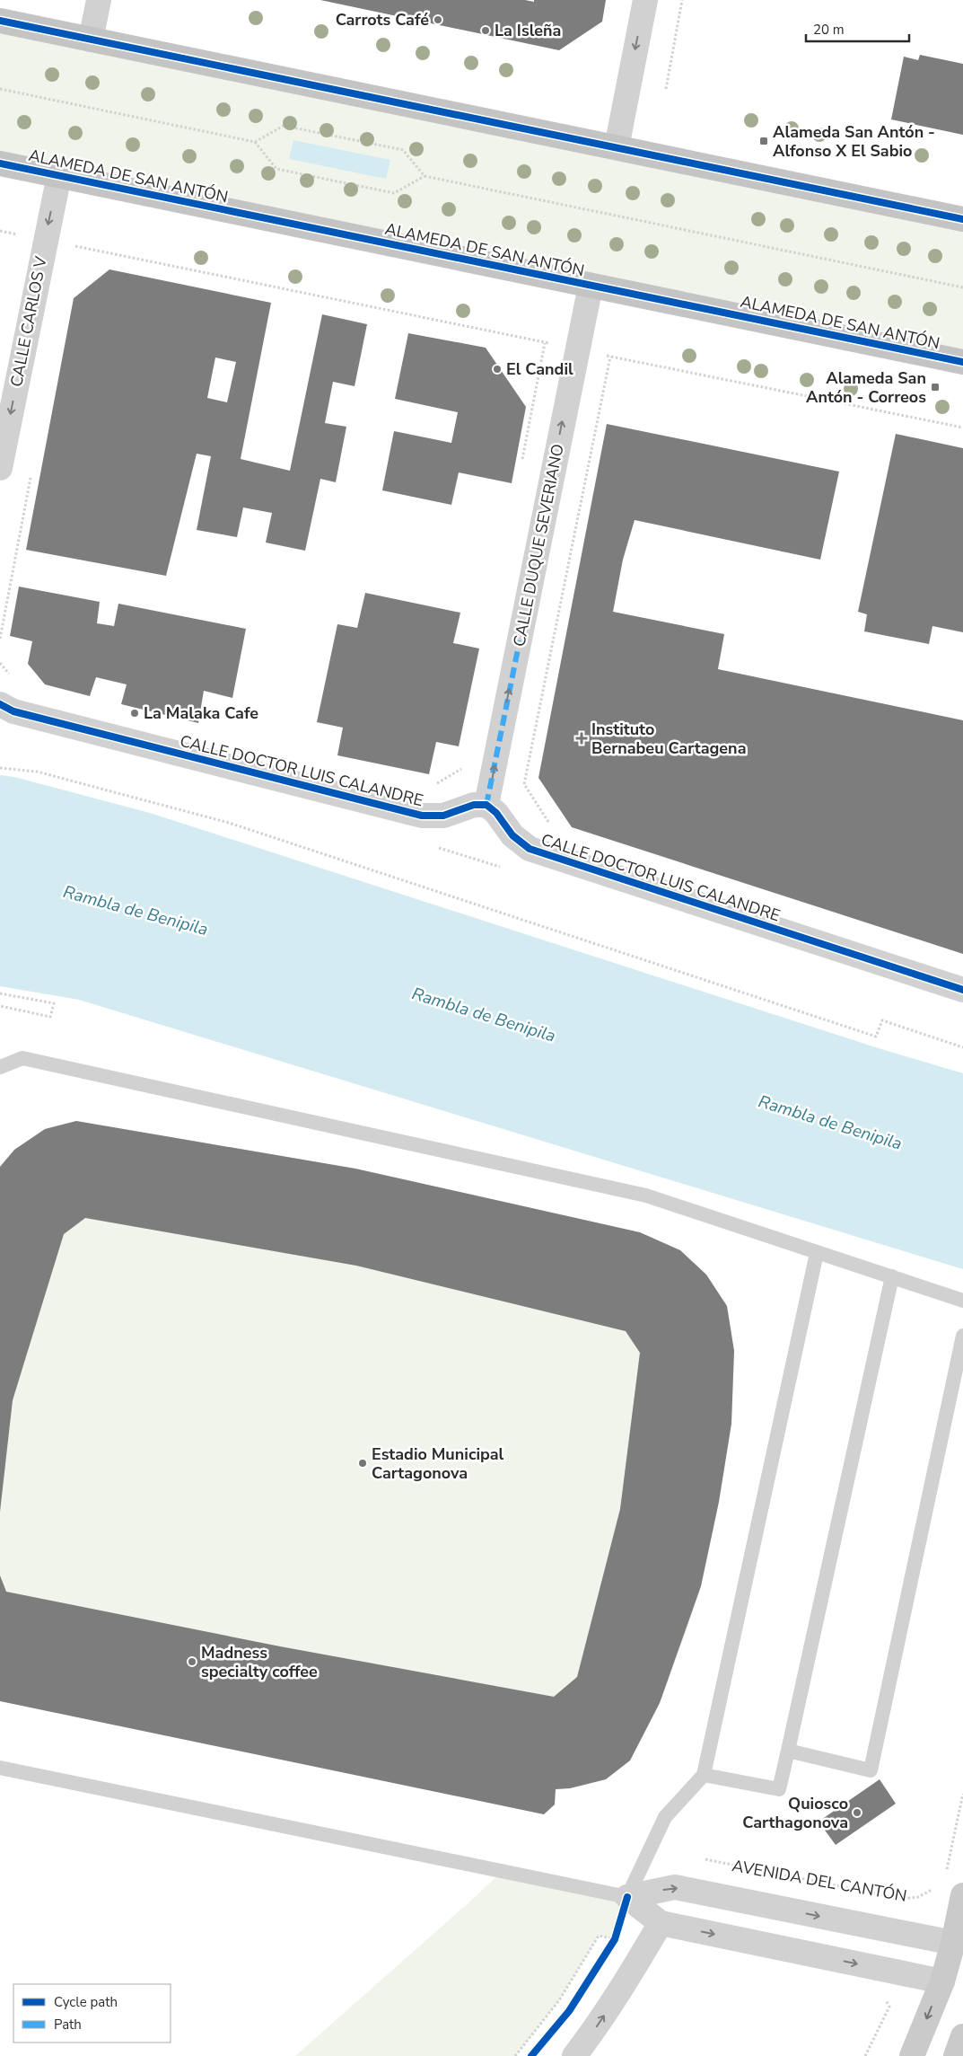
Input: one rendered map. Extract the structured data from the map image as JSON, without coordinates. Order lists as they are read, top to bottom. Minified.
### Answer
{"streets":{"main road":["ALAMEDA DE SAN ANTÓN"],"street":["CALLE CARLOS V","CALLE DUQUE SEVERIANO","CALLE DOCTOR LUIS CALANDRE"],"path":["AVENIDA DEL CANTÓN"]},"crossings":[["ALAMEDA DE SAN ANTÓN","CALLE CARLOS V"],["ALAMEDA DE SAN ANTÓN","CALLE DUQUE SEVERIANO"],["CALLE DUQUE SEVERIANO","CALLE DOCTOR LUIS CALANDRE"]],"one_way":["CALLE CARLOS V","CALLE DUQUE SEVERIANO"],"water":["Rambla de Benipila"],"places":{"other":["Carrots Café","La Isleña","El Candil","La Malaka Cafe","Estadio Municipal Cartagonova","Madness specialty coffee","Quiosco Carthagonova"],"transit":["Alameda San Antón - Alfonso X El Sabio","Alameda San Antón - Correos"],"health":["Instituto Bernabeu Cartagena"]},"legend":["Cycle path","Path"],"scale_bar":"20 m"}
